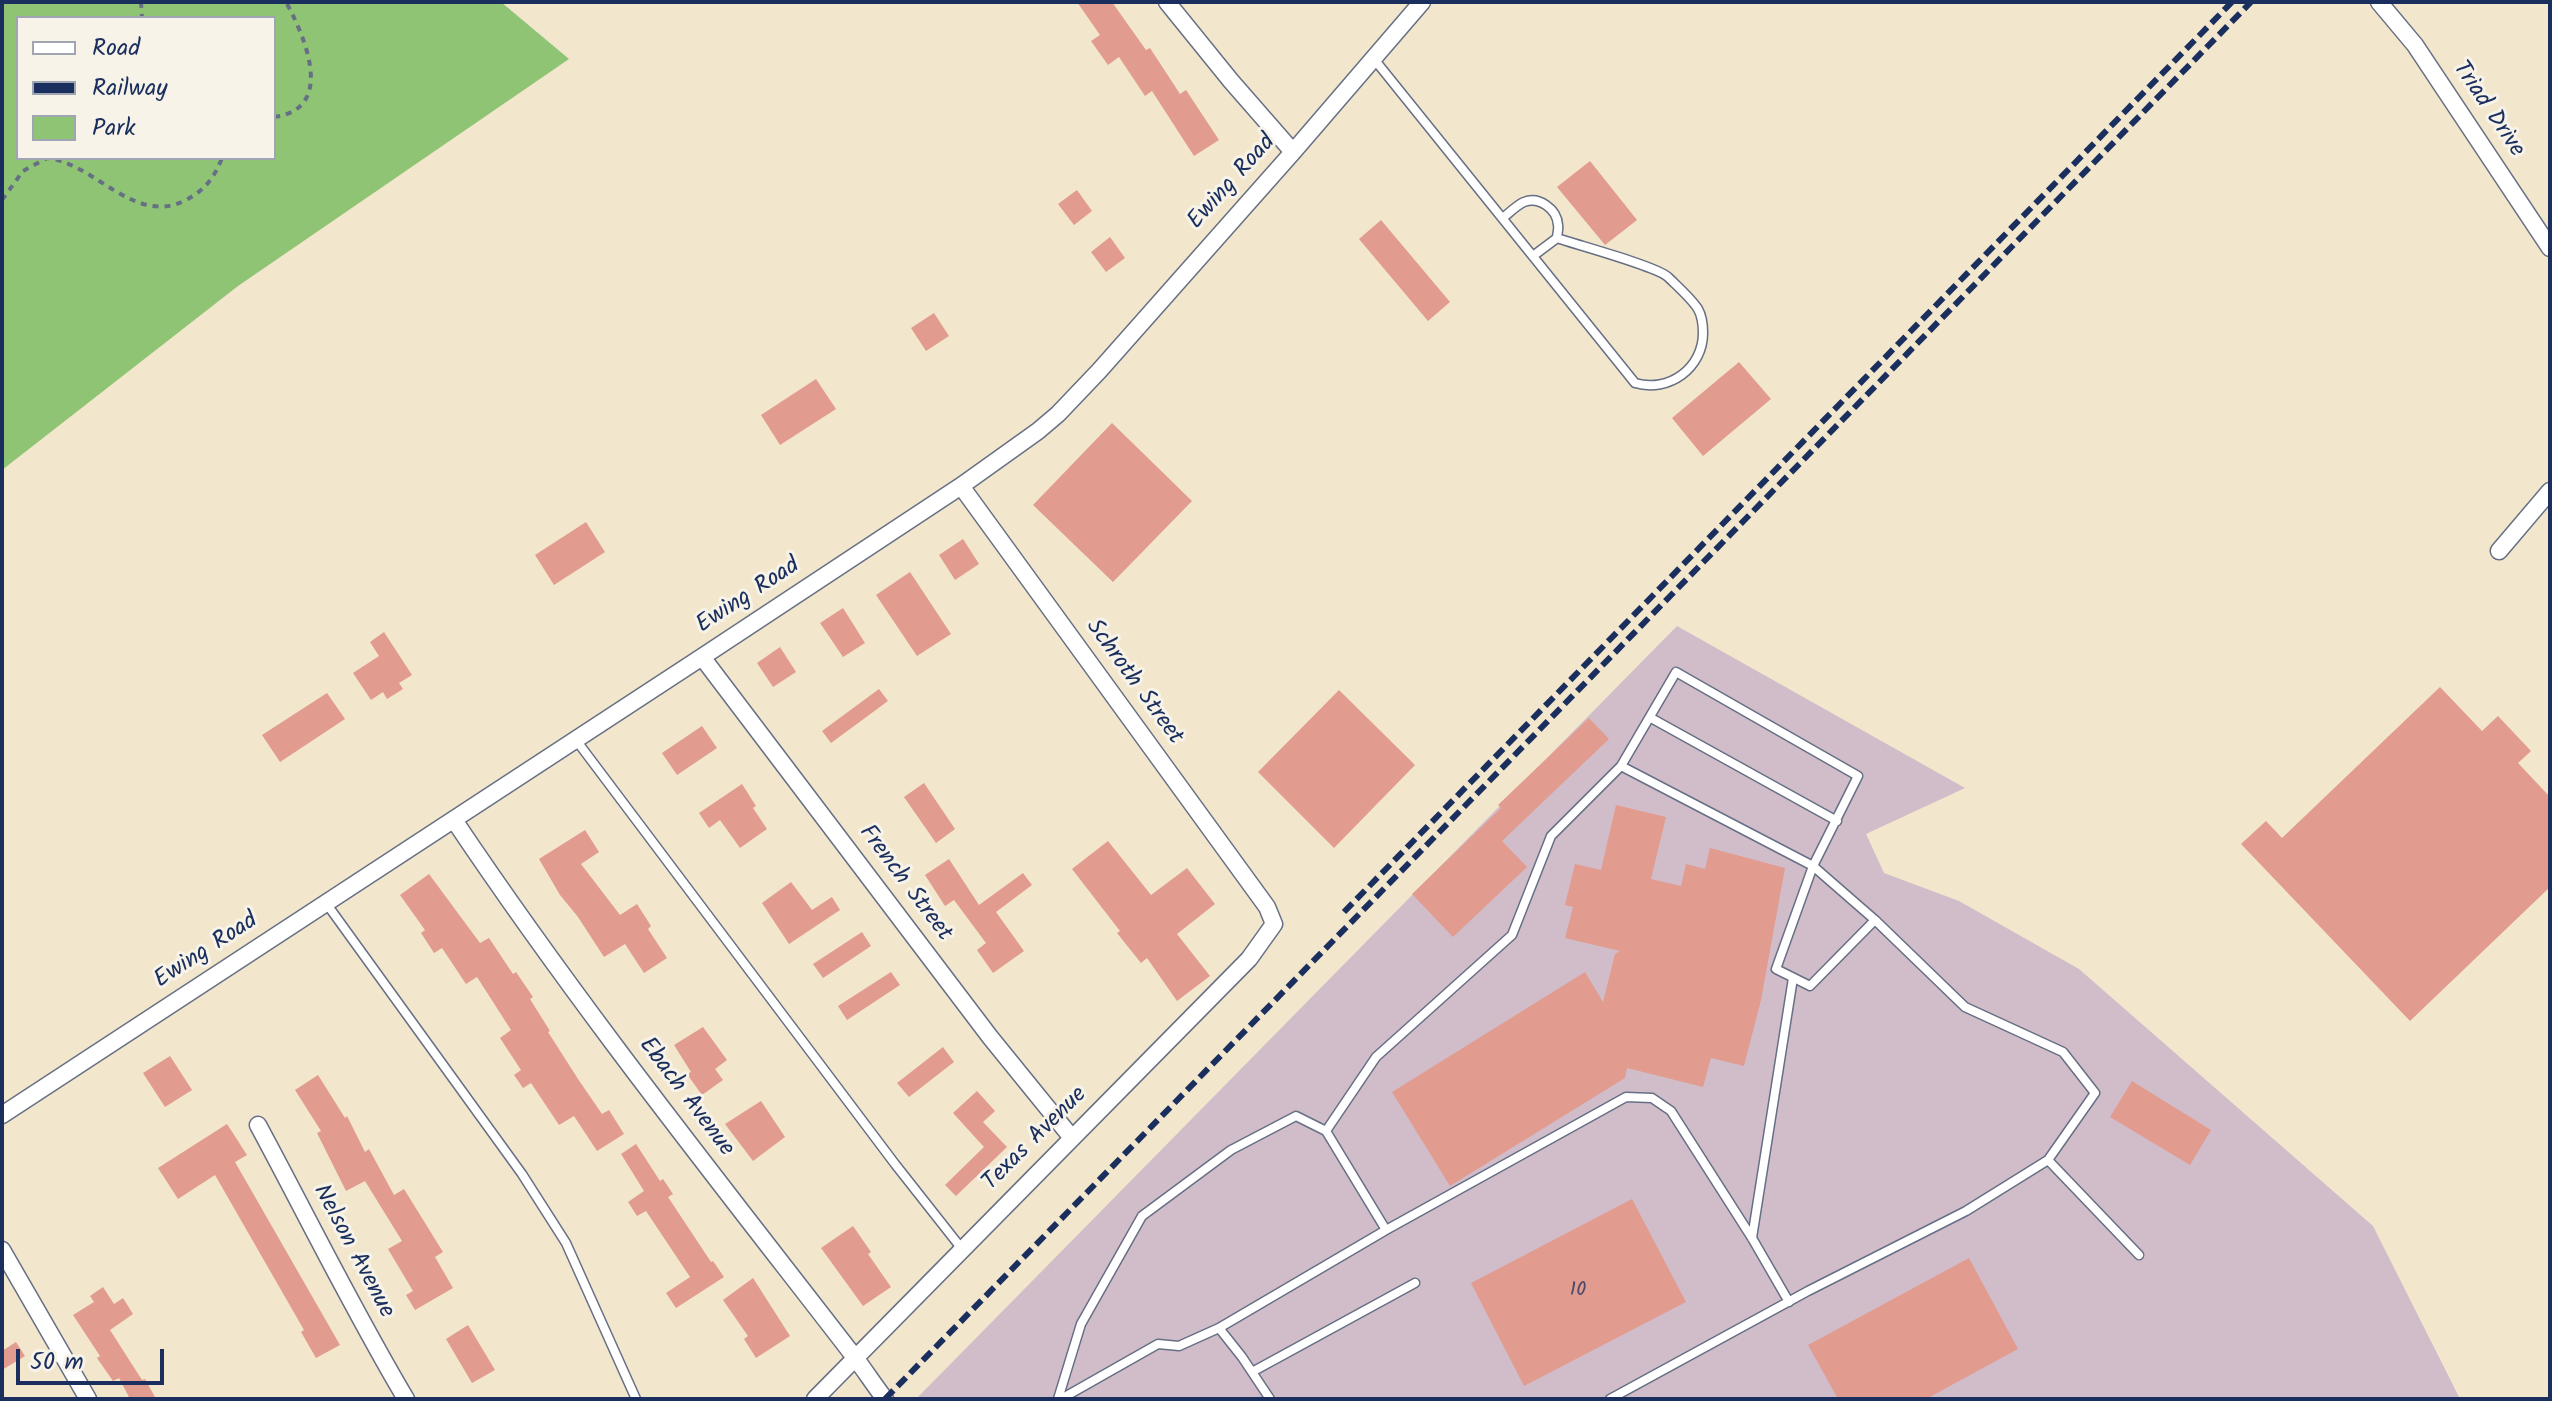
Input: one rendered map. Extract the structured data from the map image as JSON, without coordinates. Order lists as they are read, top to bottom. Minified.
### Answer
{"streets":{"street":["Triad Drive","Ewing Road","Schroth Street","French Street","Ebach Avenue","Texas Avenue","Nelson Avenue"]},"crossings":[["Ewing Road","Schroth Street"],["Ewing Road","French Street"],["Ewing Road","Ebach Avenue"],["Schroth Street","Texas Avenue"],["French Street","Texas Avenue"],["Ebach Avenue","Texas Avenue"]],"house_numbers":["10"],"legend":["Road","Railway","Park"],"scale_bar":"50 m"}
